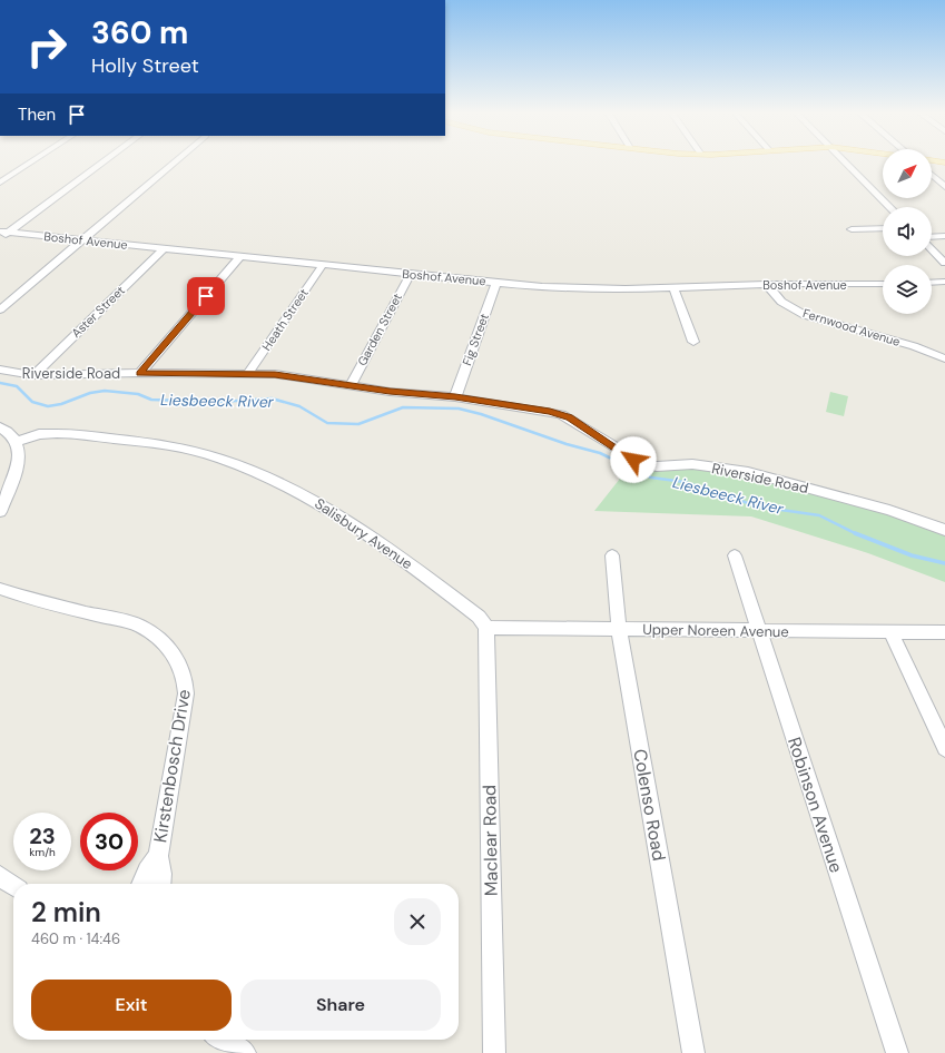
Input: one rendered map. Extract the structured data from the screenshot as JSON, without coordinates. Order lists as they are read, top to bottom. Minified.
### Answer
{"streets":{"street":["Boshof Avenue","Aster Street","Heath Street","Fernwood Avenue","Garden Street","Fig Street","Riverside Road","Salisbury Avenue","Upper Noreen Avenue","Kirstenbosch Drive","Colenso Road","Robinson Avenue","Maclear Road"]},"crossings":[["Boshof Avenue","Aster Street"],["Boshof Avenue","Heath Street"],["Boshof Avenue","Fernwood Avenue"],["Boshof Avenue","Garden Street"],["Boshof Avenue","Fig Street"],["Aster Street","Riverside Road"],["Heath Street","Riverside Road"],["Garden Street","Riverside Road"],["Fig Street","Riverside Road"],["Salisbury Avenue","Upper Noreen Avenue"],["Salisbury Avenue","Maclear Road"],["Upper Noreen Avenue","Colenso Road"],["Upper Noreen Avenue","Robinson Avenue"],["Upper Noreen Avenue","Maclear Road"]],"water":["Liesbeeck River"],"north":"top right","page":{"turn":["360 m","Holly Street"],"then":"Then","speed":"23 km/h","limit":"30","heading":["2 min","460 m · 14:46"],"buttons":["Exit","Share"]}}
